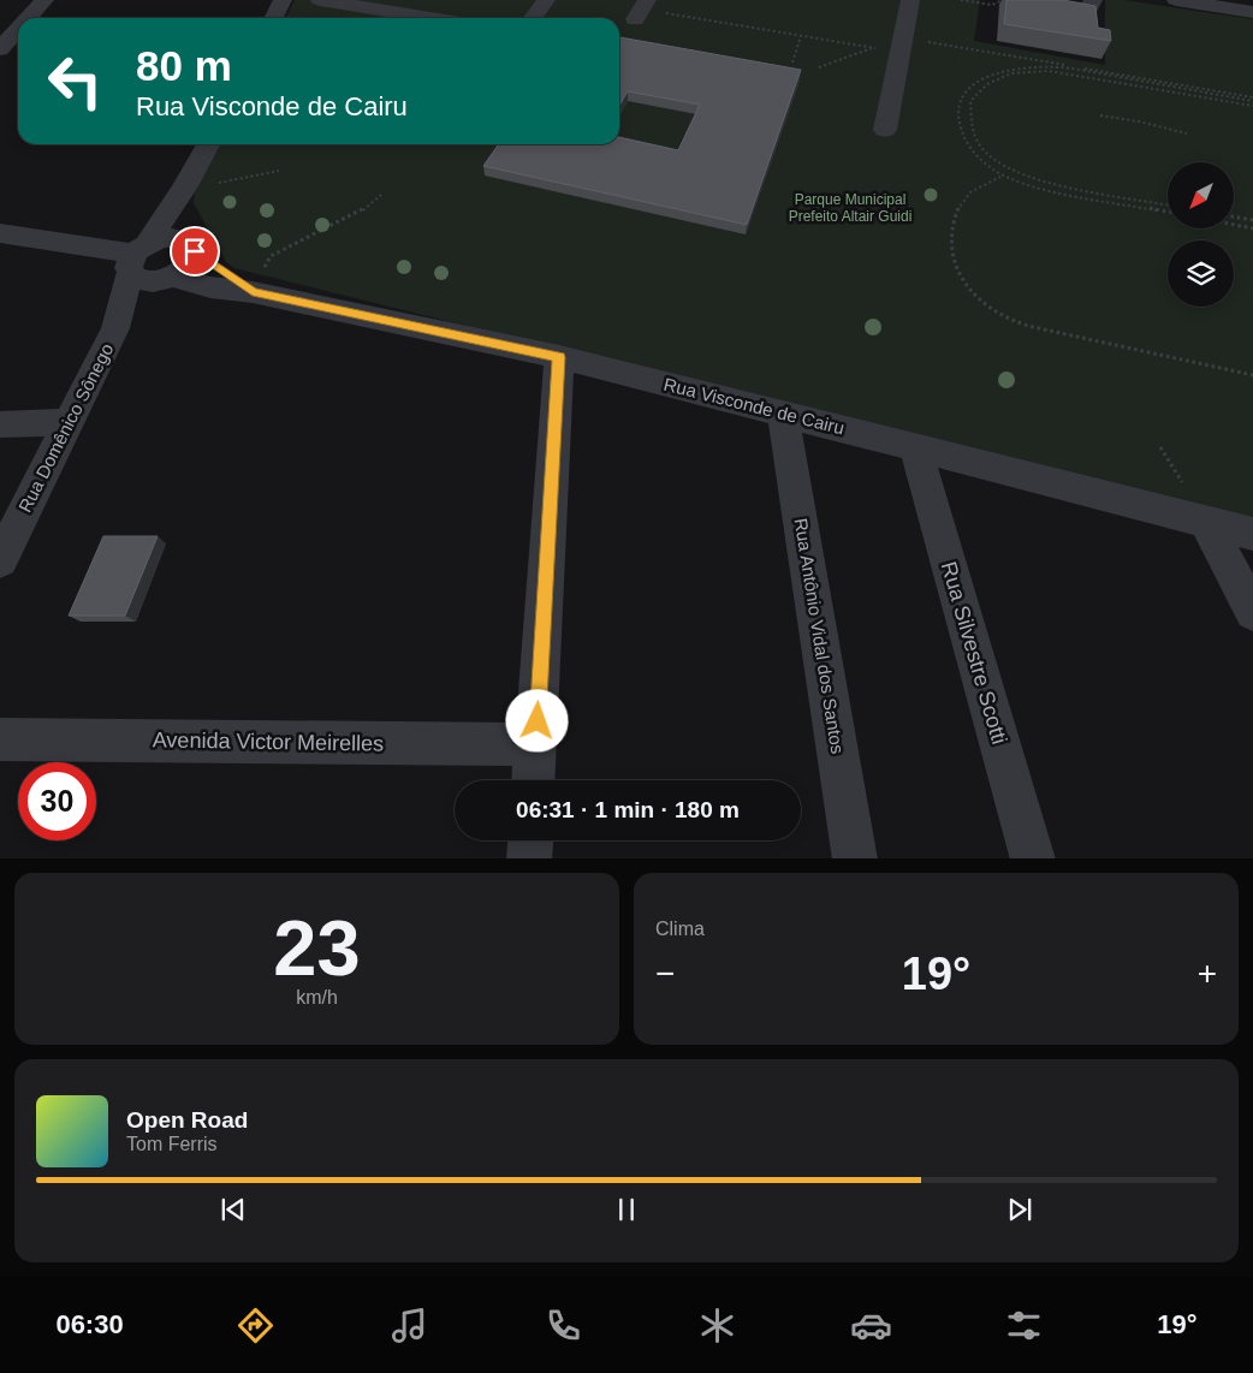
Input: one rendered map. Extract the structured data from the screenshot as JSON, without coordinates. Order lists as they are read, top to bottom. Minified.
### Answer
{"streets":{"street":["Rua Visconde de Cairu","Rua Domênico Sônego","Rua Antônio Vidal dos Santos","Rua Silvestre Scotti","Avenida Victor Meirelles"]},"crossings":[["Rua Visconde de Cairu","Rua Domênico Sônego"],["Rua Visconde de Cairu","Rua Antônio Vidal dos Santos"],["Rua Visconde de Cairu","Rua Silvestre Scotti"]],"parks":["Parque Municipal Prefeito Altair Guidi"],"north":"bottom left","page":{"turn":["80 m","Rua Visconde de Cairu"],"limit":"30","trip":"06:31 · 1 min · 180 m","tile":[["23","km/h"],"Clima"],"heat":["−","19°","+"],"song":["Open Road","Tom Ferris"],"tabs":["06:30","19°"]}}
